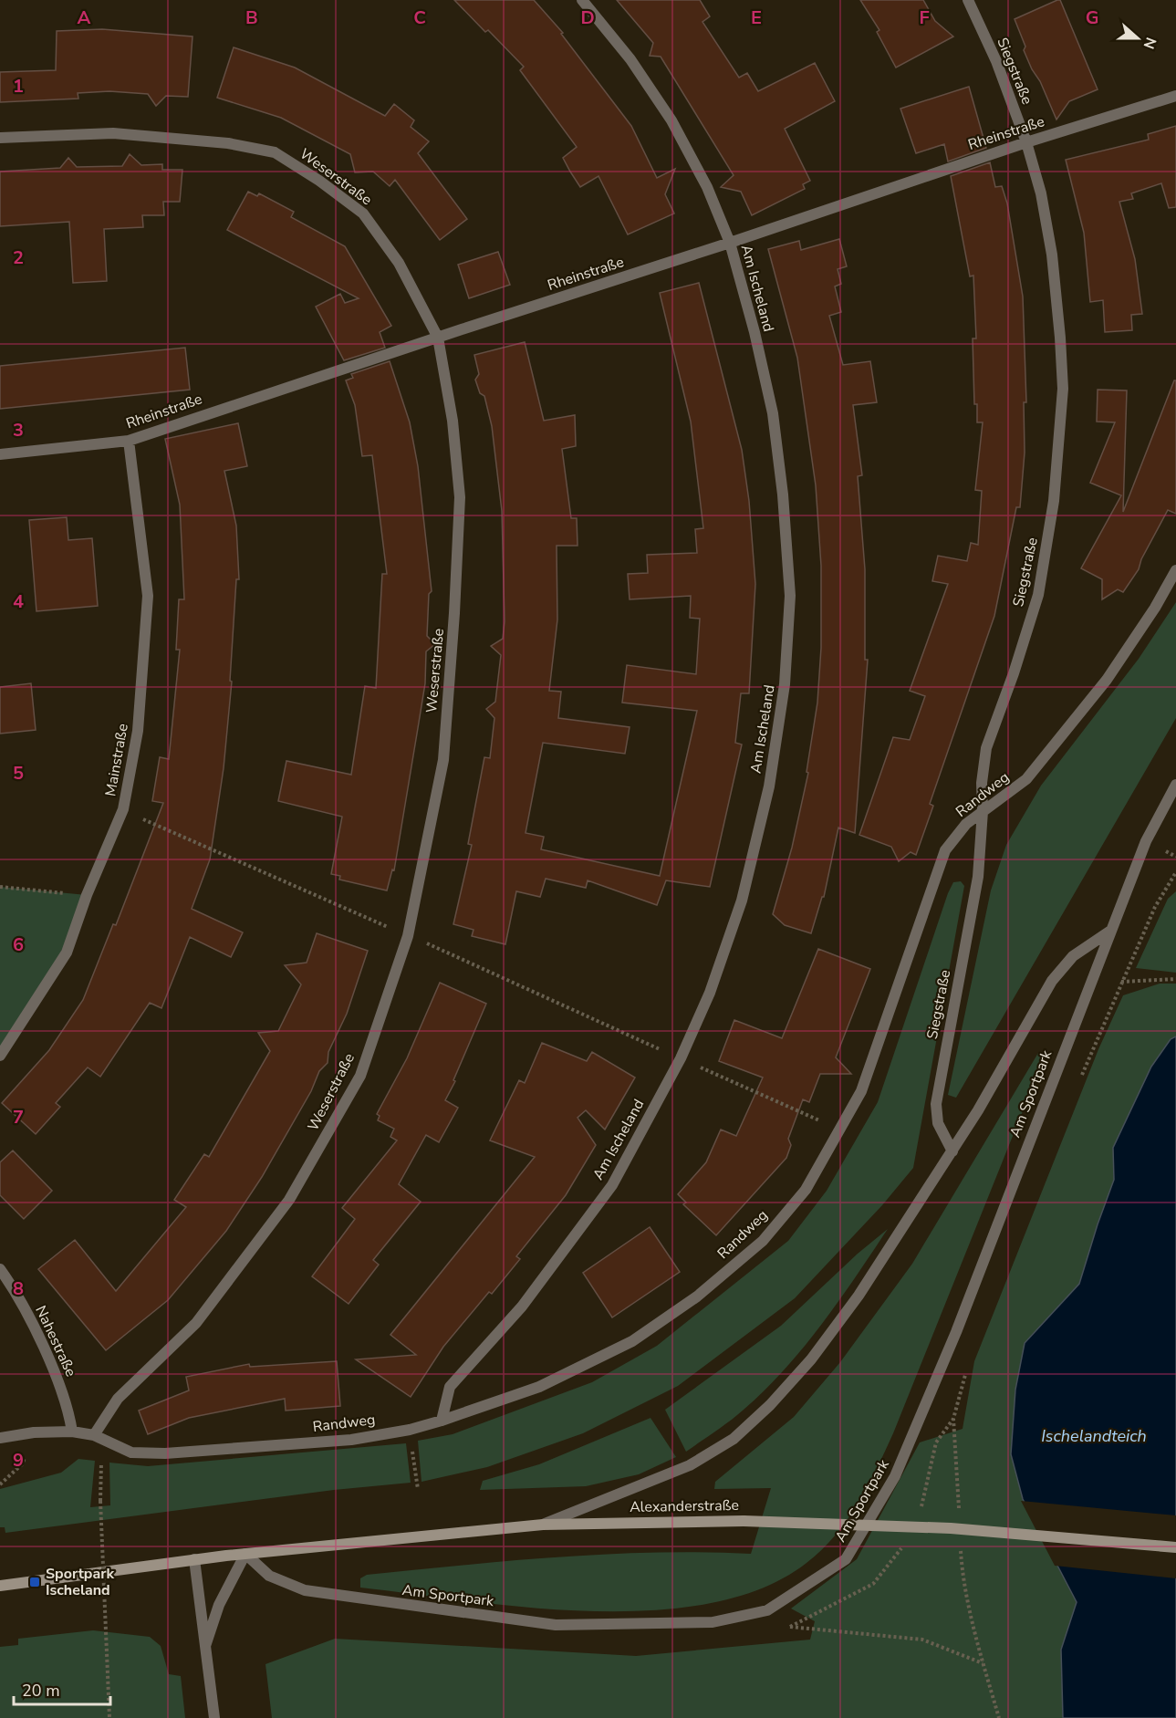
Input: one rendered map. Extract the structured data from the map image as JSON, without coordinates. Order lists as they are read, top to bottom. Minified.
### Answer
{"streets":{"main road":["Alexanderstraße"],"street":["Siegstraße","Rheinstraße","Weserstraße","Am Ischeland","Mainstraße","Randweg","Am Sportpark","Nahestraße"]},"crossings":[["Siegstraße","Rheinstraße"],["Siegstraße","Randweg"],["Siegstraße","Am Sportpark"],["Rheinstraße","Weserstraße"],["Rheinstraße","Am Ischeland"],["Rheinstraße","Mainstraße"],["Weserstraße","Randweg"],["Am Ischeland","Randweg"],["Randweg","Nahestraße"],["Am Sportpark","Alexanderstraße"]],"water":["Ischelandteich"],"places":{"transit":["Sportpark Ischeland"]},"scale_bar":"20 m","north":"right","grid":{"columns":["A","B","C","D","E","F","G"],"rows":["1","2","3","4","5","6","7","8","9"]}}
